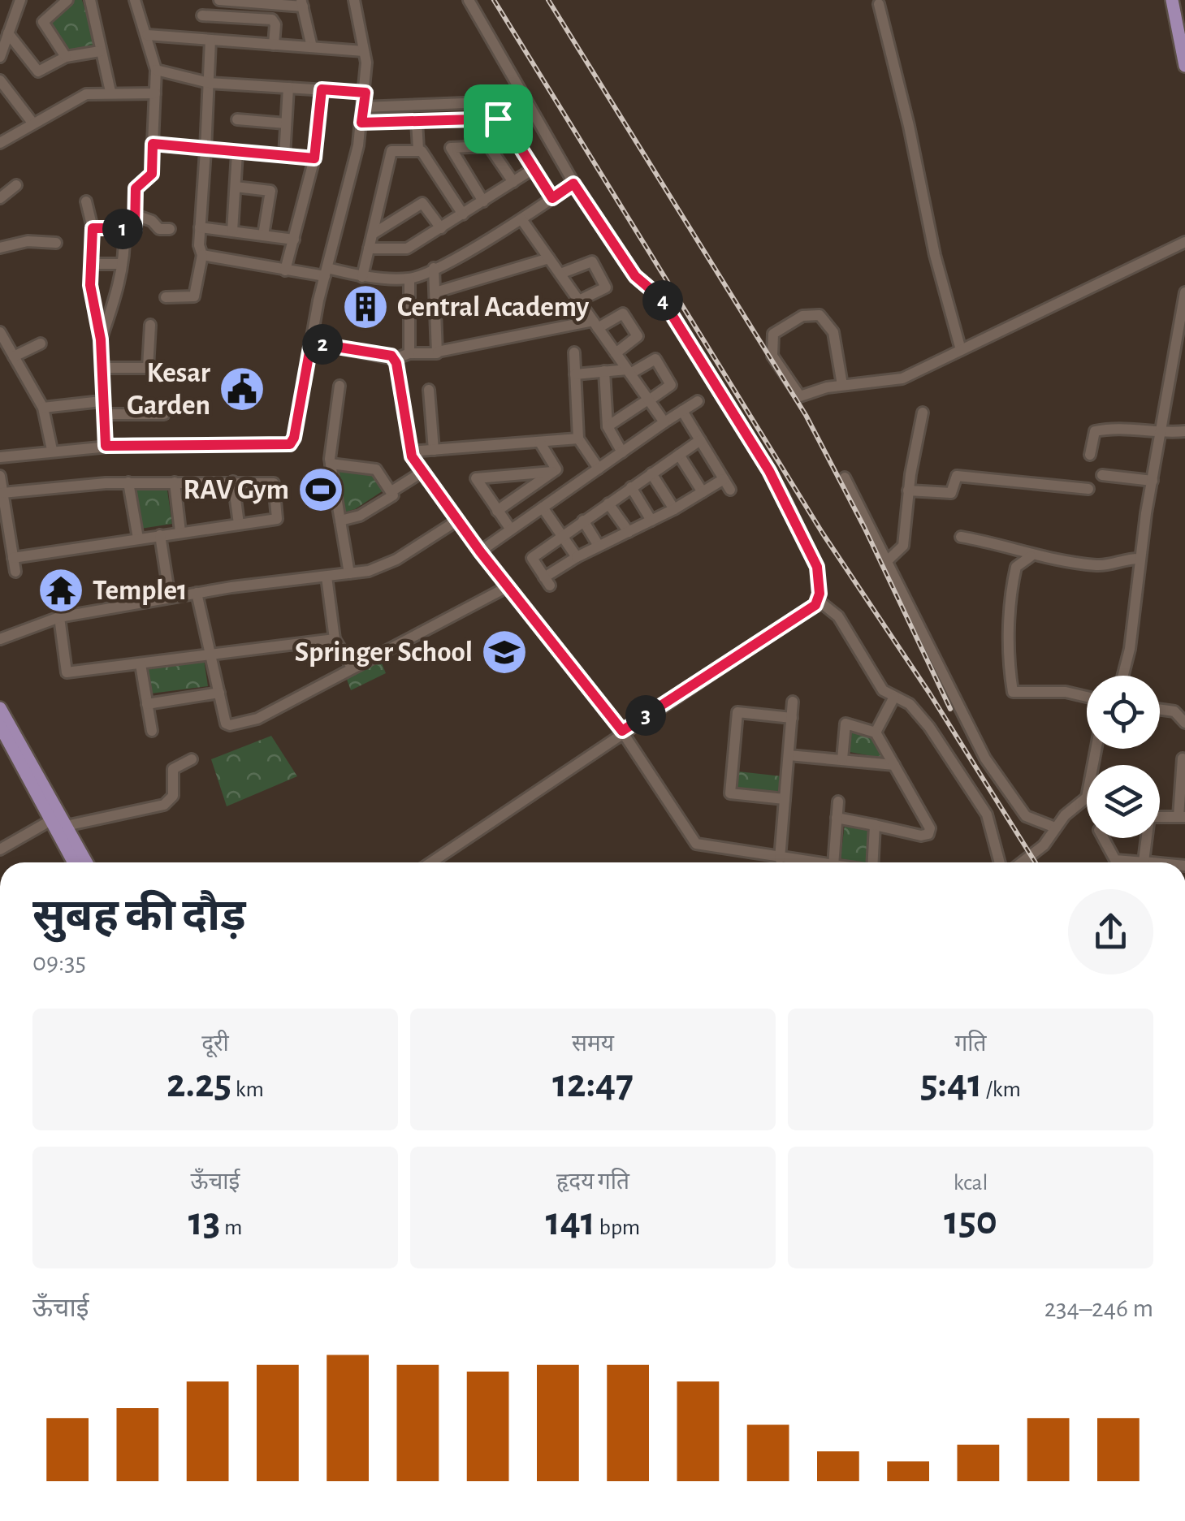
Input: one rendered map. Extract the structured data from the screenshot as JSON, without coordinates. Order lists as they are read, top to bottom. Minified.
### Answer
{"places":{"building":["Central Academy"],"public building":["Kesar Garden"],"sports":["RAV Gym"],"temple":["Temple1"],"school or university":["Springer School"]},"page":{"pins":["1","4","2","3"],"heading":["सुबह की दौड़","09:35"],"stats":[["दूरी","2.25 km"],["समय","12:47"],["गति","5:41 /km"],["ऊँचाई","13 m"],["हृदय गति","141 bpm"],["kcal","150"]],"chart":["ऊँचाई","234–246 m"]}}
